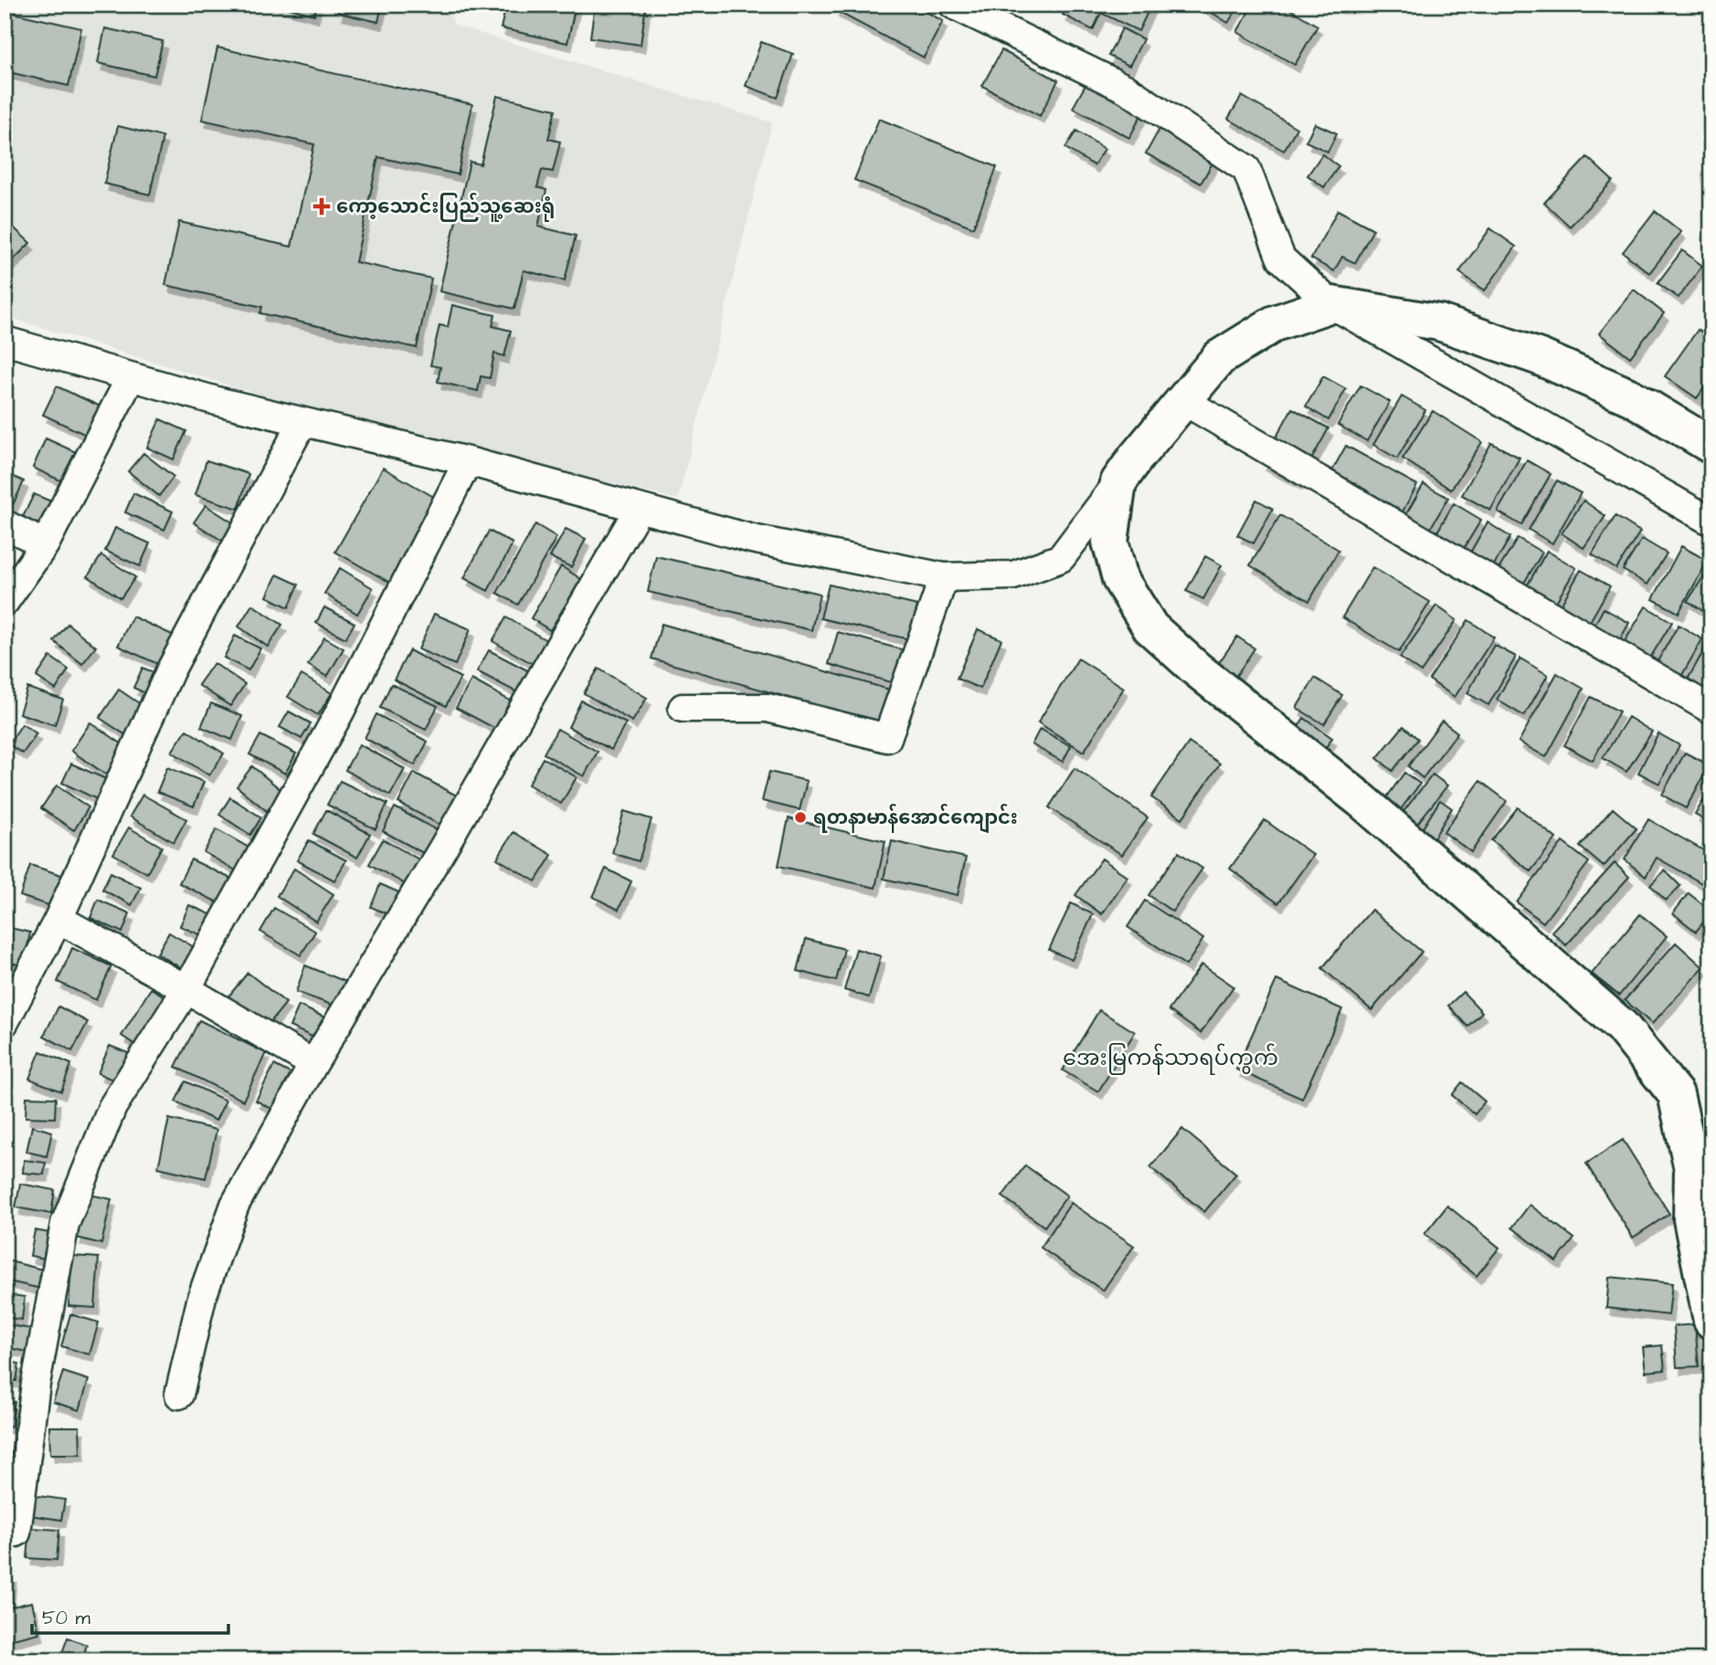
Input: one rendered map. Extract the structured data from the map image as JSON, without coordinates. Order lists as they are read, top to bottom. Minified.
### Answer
{"districts":["အေးမြကန်သာရပ်ကွက်"],"places":{"health":["ကော့သောင်းပြည်သူ့ဆေးရုံ"],"other":["ရတနာမာန်အောင်ကျောင်း"]},"scale_bar":"50 m"}
